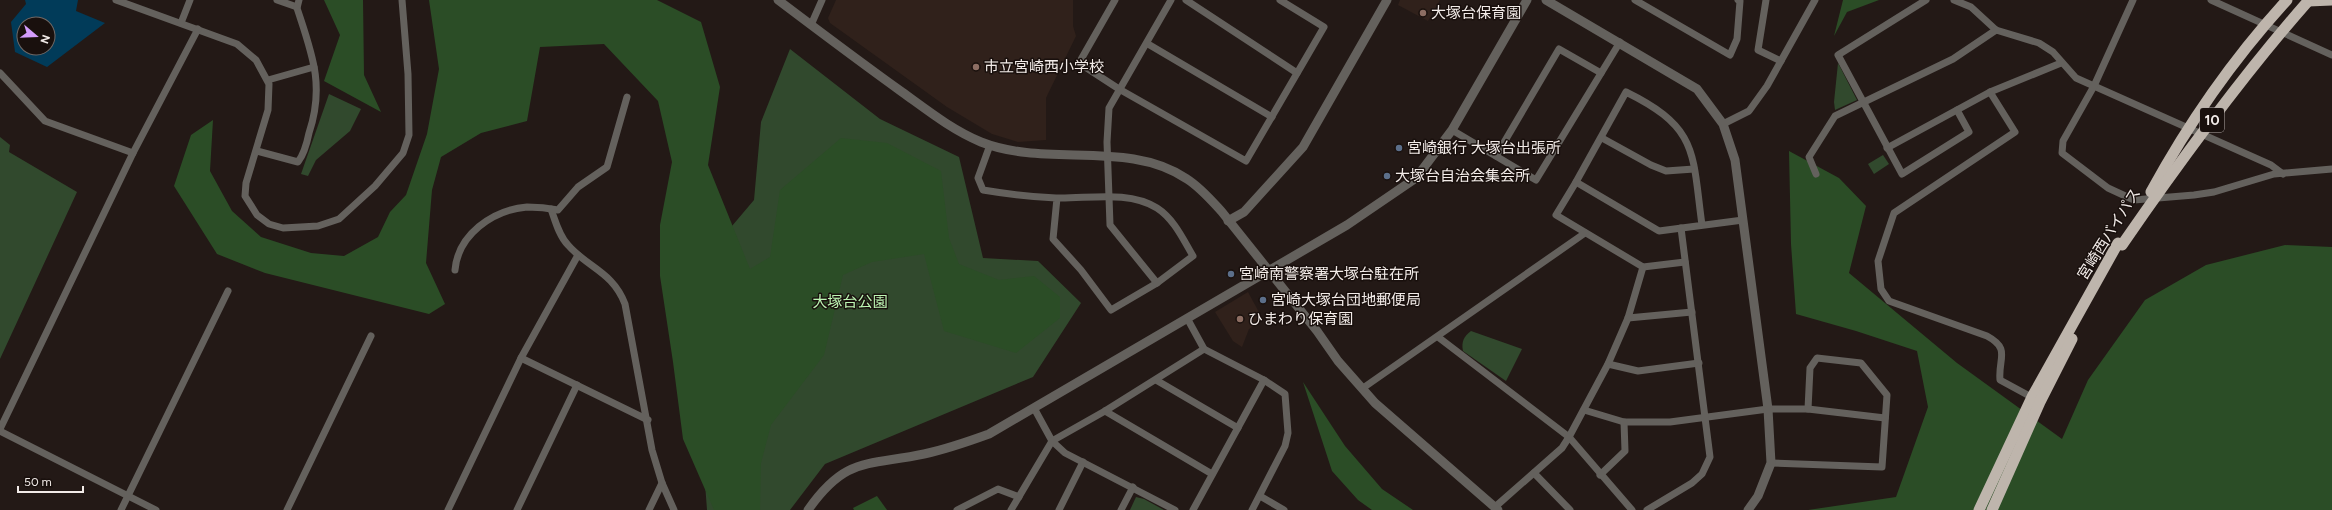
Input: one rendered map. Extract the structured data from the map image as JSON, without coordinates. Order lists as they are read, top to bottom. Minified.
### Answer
{"streets":{"highway":["10","宮崎西バイパス"]},"parks":["大塚台公園"],"places":["大塚台保育園","市立宮崎西小学校","宮崎銀行 大塚台出張所","大塚台自治会集会所","宮崎南警察署大塚台駐在所","宮崎大塚台団地郵便局","ひまわり保育園"],"scale_bar":"50 m","north":"right"}
